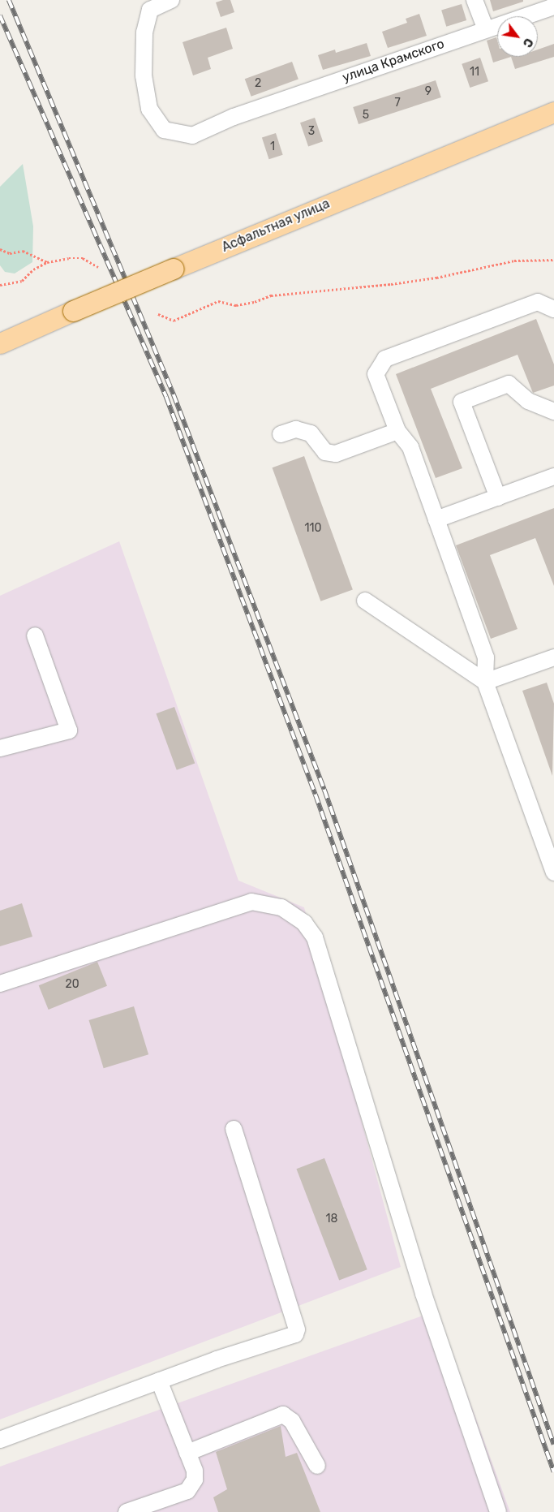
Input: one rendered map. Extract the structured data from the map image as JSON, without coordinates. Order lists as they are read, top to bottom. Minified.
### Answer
{"streets":{"main road":["Асфальтная улица"],"street":["улица Крамского"]},"house_numbers":["11","2","9","7","5","3","1","110","20","18"],"north":"bottom right"}
